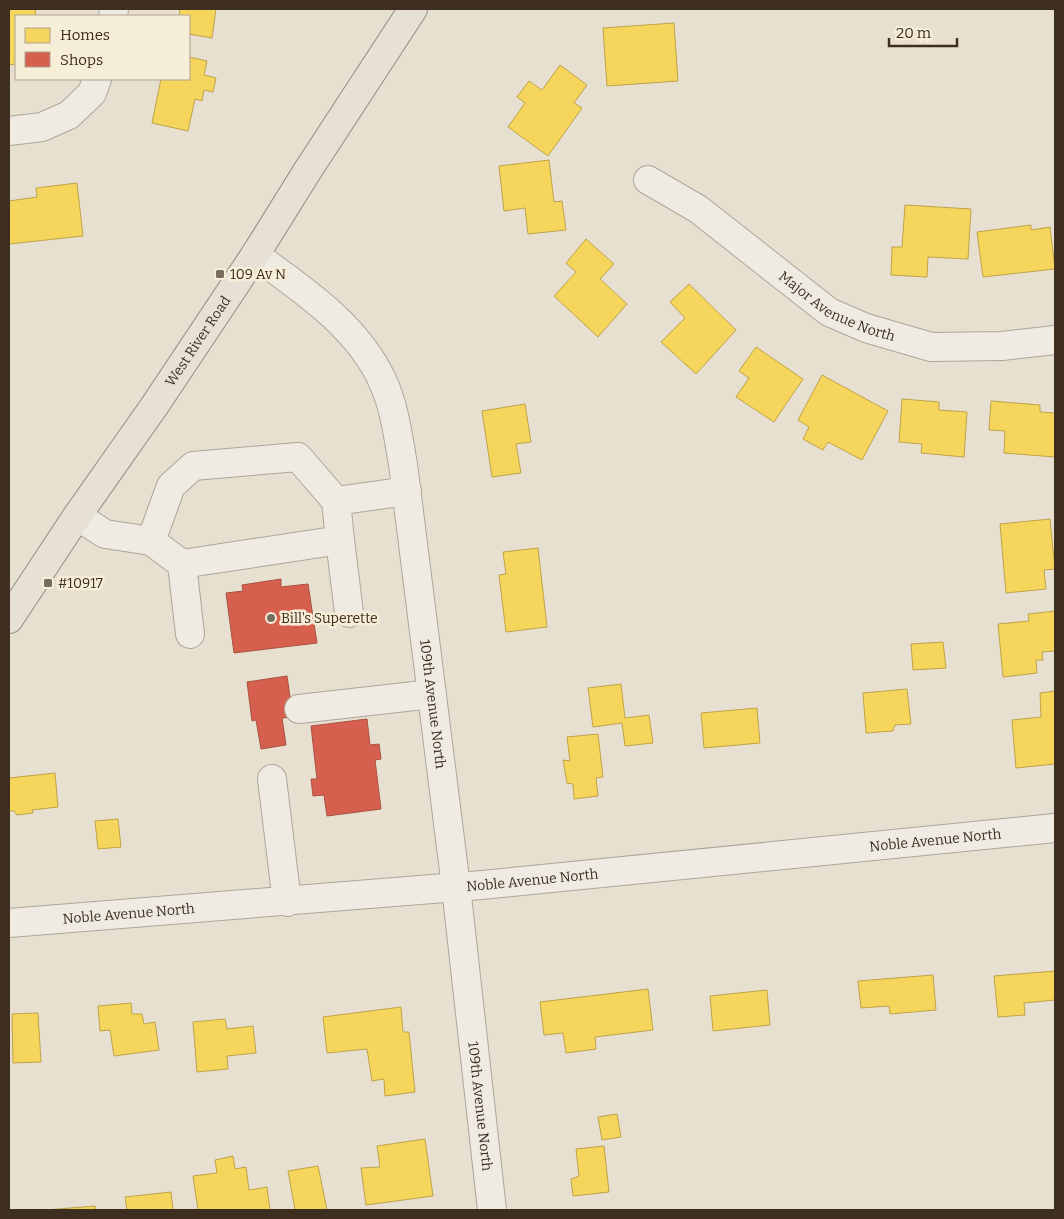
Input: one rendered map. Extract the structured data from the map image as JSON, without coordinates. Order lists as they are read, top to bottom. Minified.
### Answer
{"streets":{"main road":["West River Road"],"street":["Major Avenue North","109th Avenue North","Noble Avenue North"]},"crossings":[["West River Road","109th Avenue North"],["109th Avenue North","Noble Avenue North"]],"places":{"transit":["109 Av N","#10917"],"other":["Bill's Superette"]},"legend":["Homes","Shops"],"scale_bar":"20 m"}
